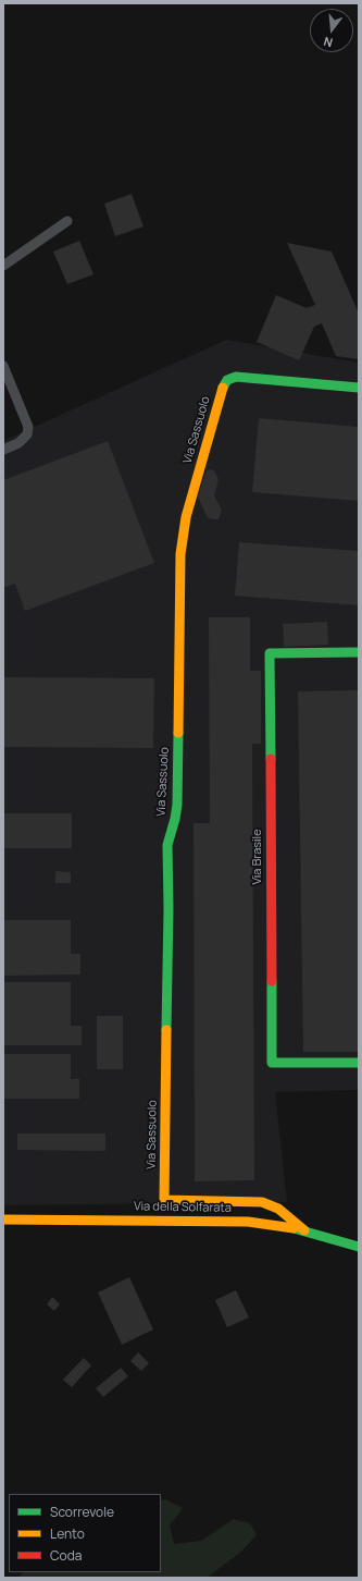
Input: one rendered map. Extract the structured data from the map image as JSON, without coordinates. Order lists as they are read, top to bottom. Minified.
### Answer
{"streets":{"street":["Via Sassuolo","Via Brasile","Via della Solfarata"]},"crossings":[["Via Sassuolo","Via della Solfarata"]],"legend":["Scorrevole","Lento","Coda"],"north":"bottom"}
